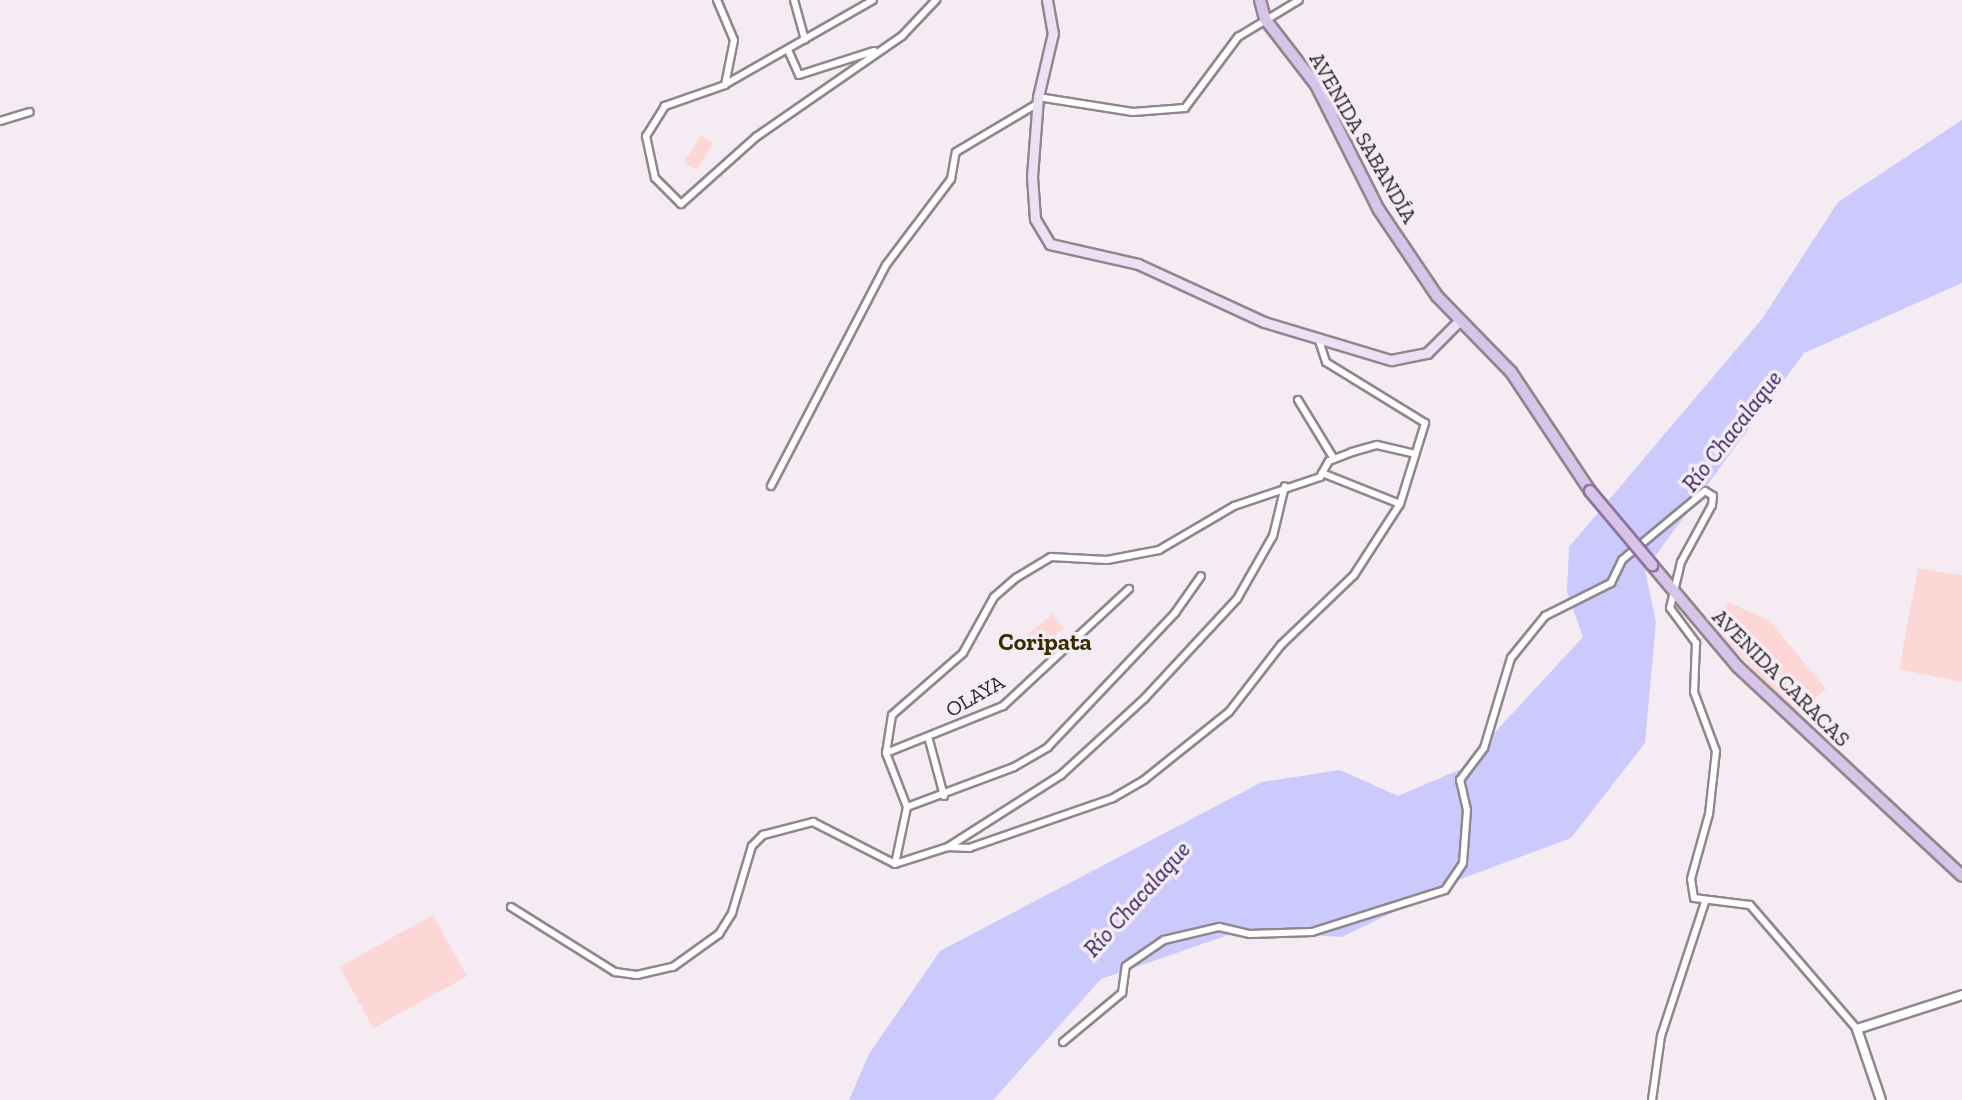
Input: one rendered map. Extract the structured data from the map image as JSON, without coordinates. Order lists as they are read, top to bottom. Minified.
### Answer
{"streets":{"main road":["AVENIDA SABANDÍA","AVENIDA CARACAS"],"street":["OLAYA"]},"crossings":[["AVENIDA SABANDÍA","AVENIDA CARACAS"]],"districts":["Coripata"],"water":["Río Chacalaque"]}
